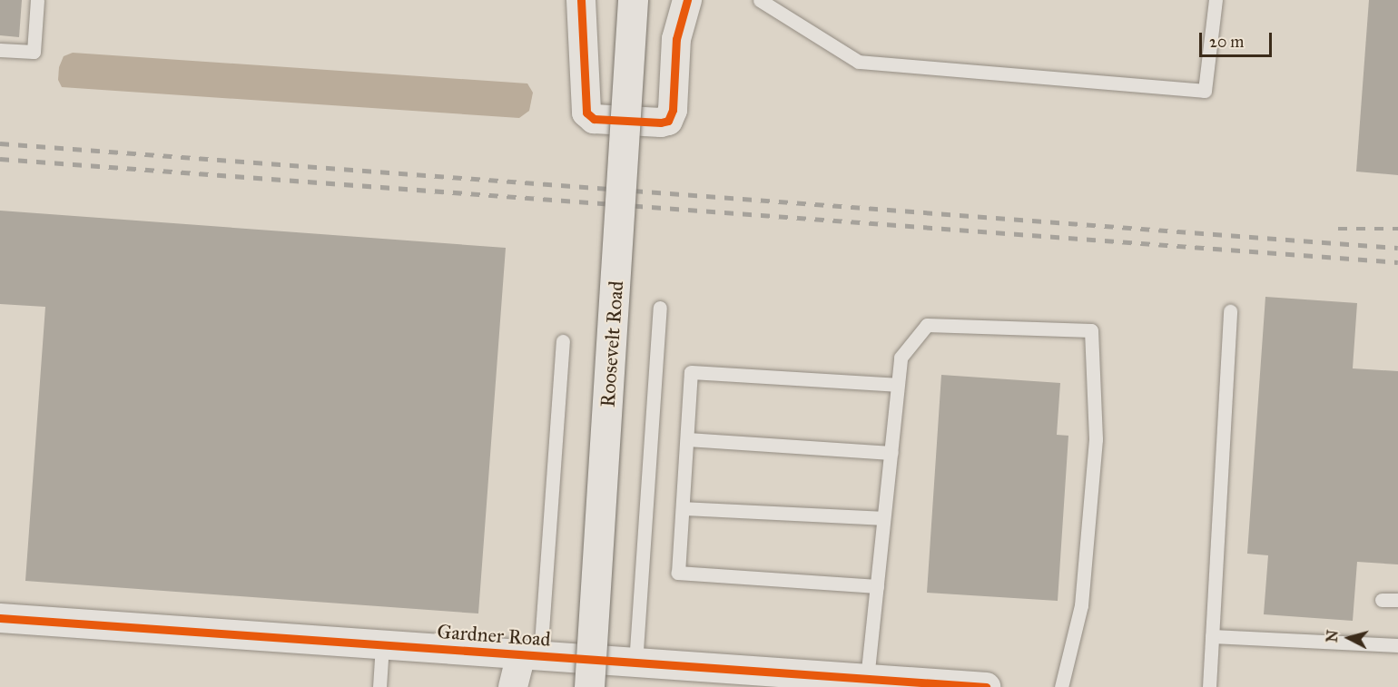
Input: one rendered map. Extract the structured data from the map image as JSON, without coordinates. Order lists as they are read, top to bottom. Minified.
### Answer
{"streets":{"main road":["Roosevelt Road"],"street":["Gardner Road"]},"scale_bar":"20 m","north":"left"}
